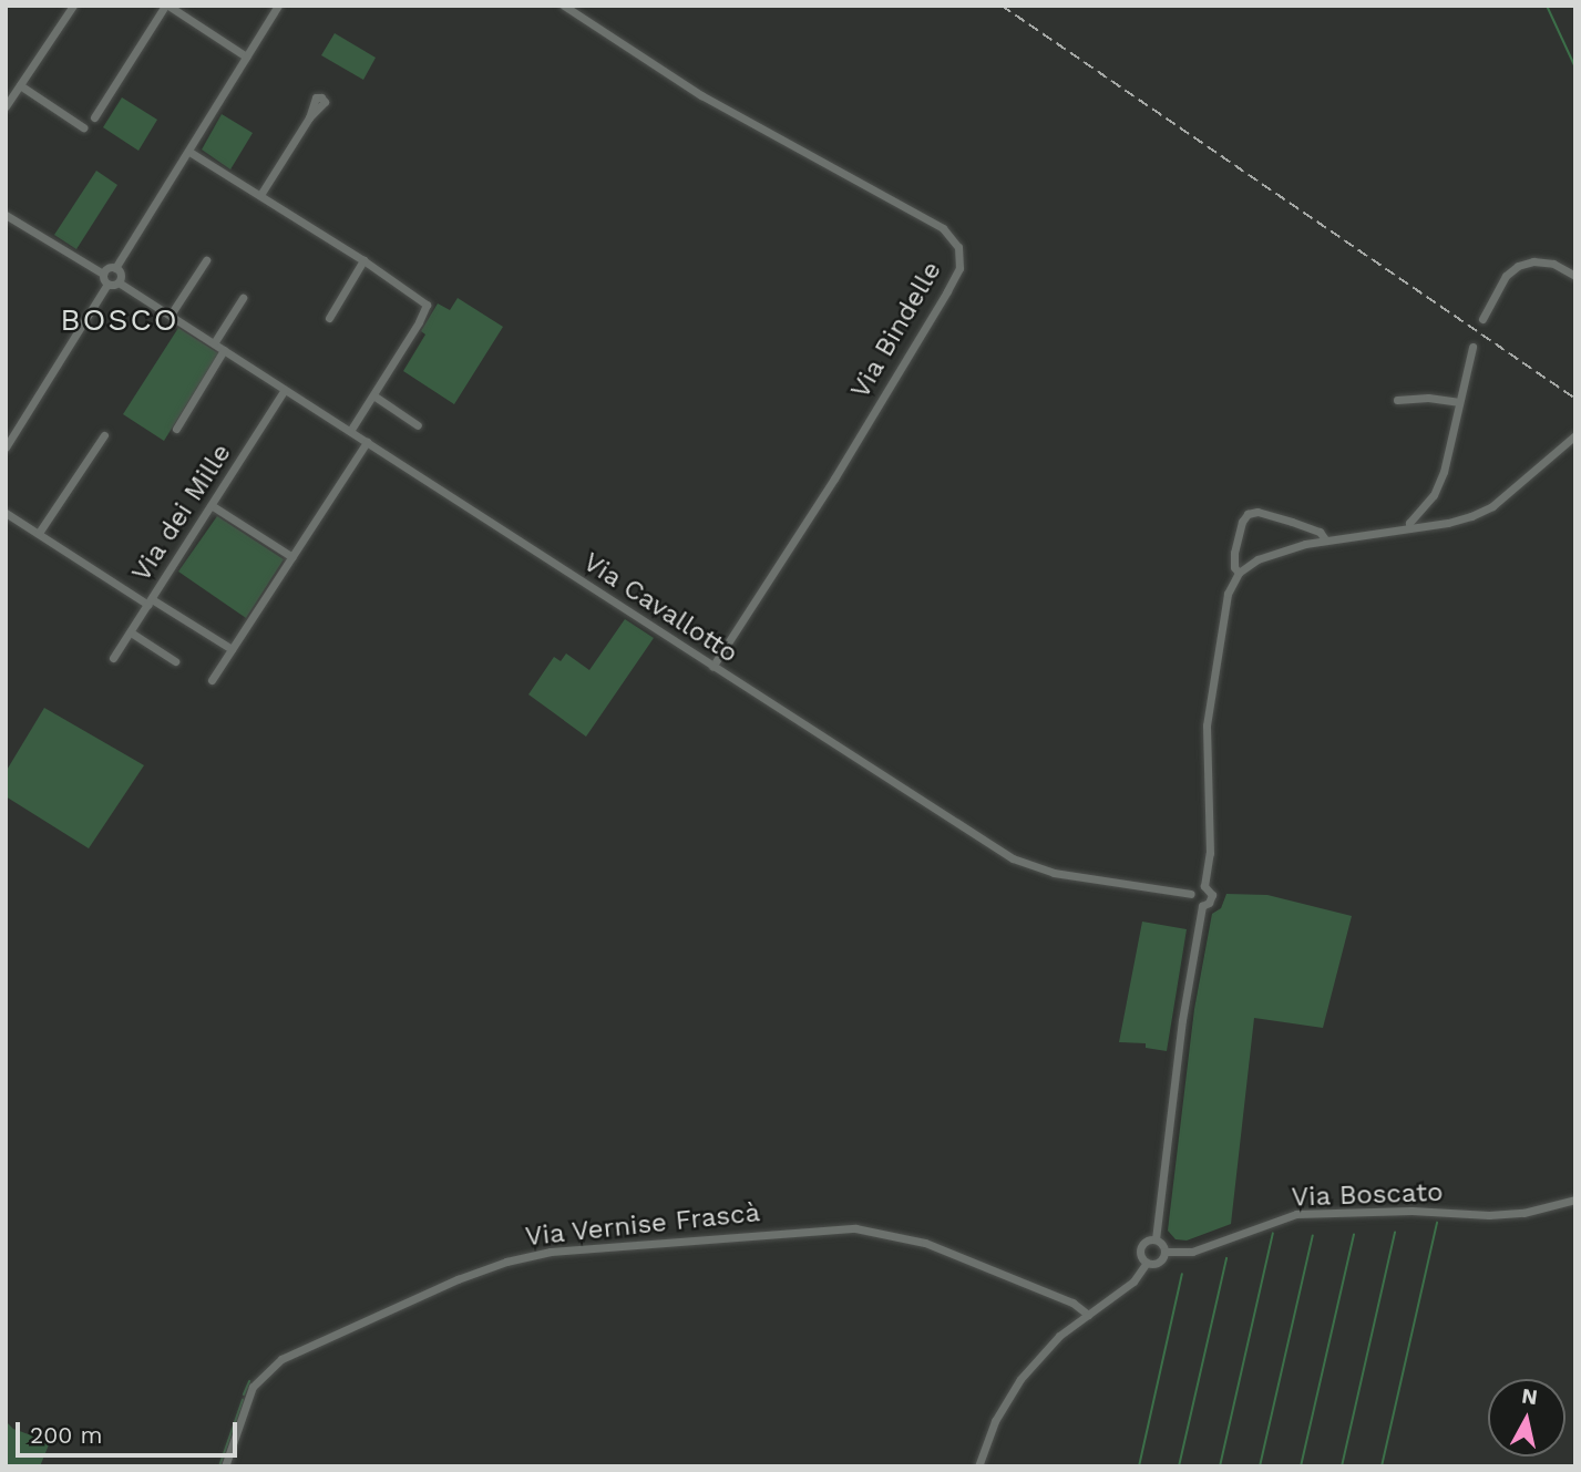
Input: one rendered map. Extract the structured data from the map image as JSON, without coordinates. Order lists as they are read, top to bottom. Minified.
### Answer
{"streets":{"street":["Via Bindelle","Via dei Mille","Via Cavallotto","Via Boscato","Via Vernise Frascà"]},"crossings":[["Via Bindelle","Via Cavallotto"],["Via dei Mille","Via Cavallotto"]],"districts":["BOSCO"],"scale_bar":"200 m","north":"top"}
